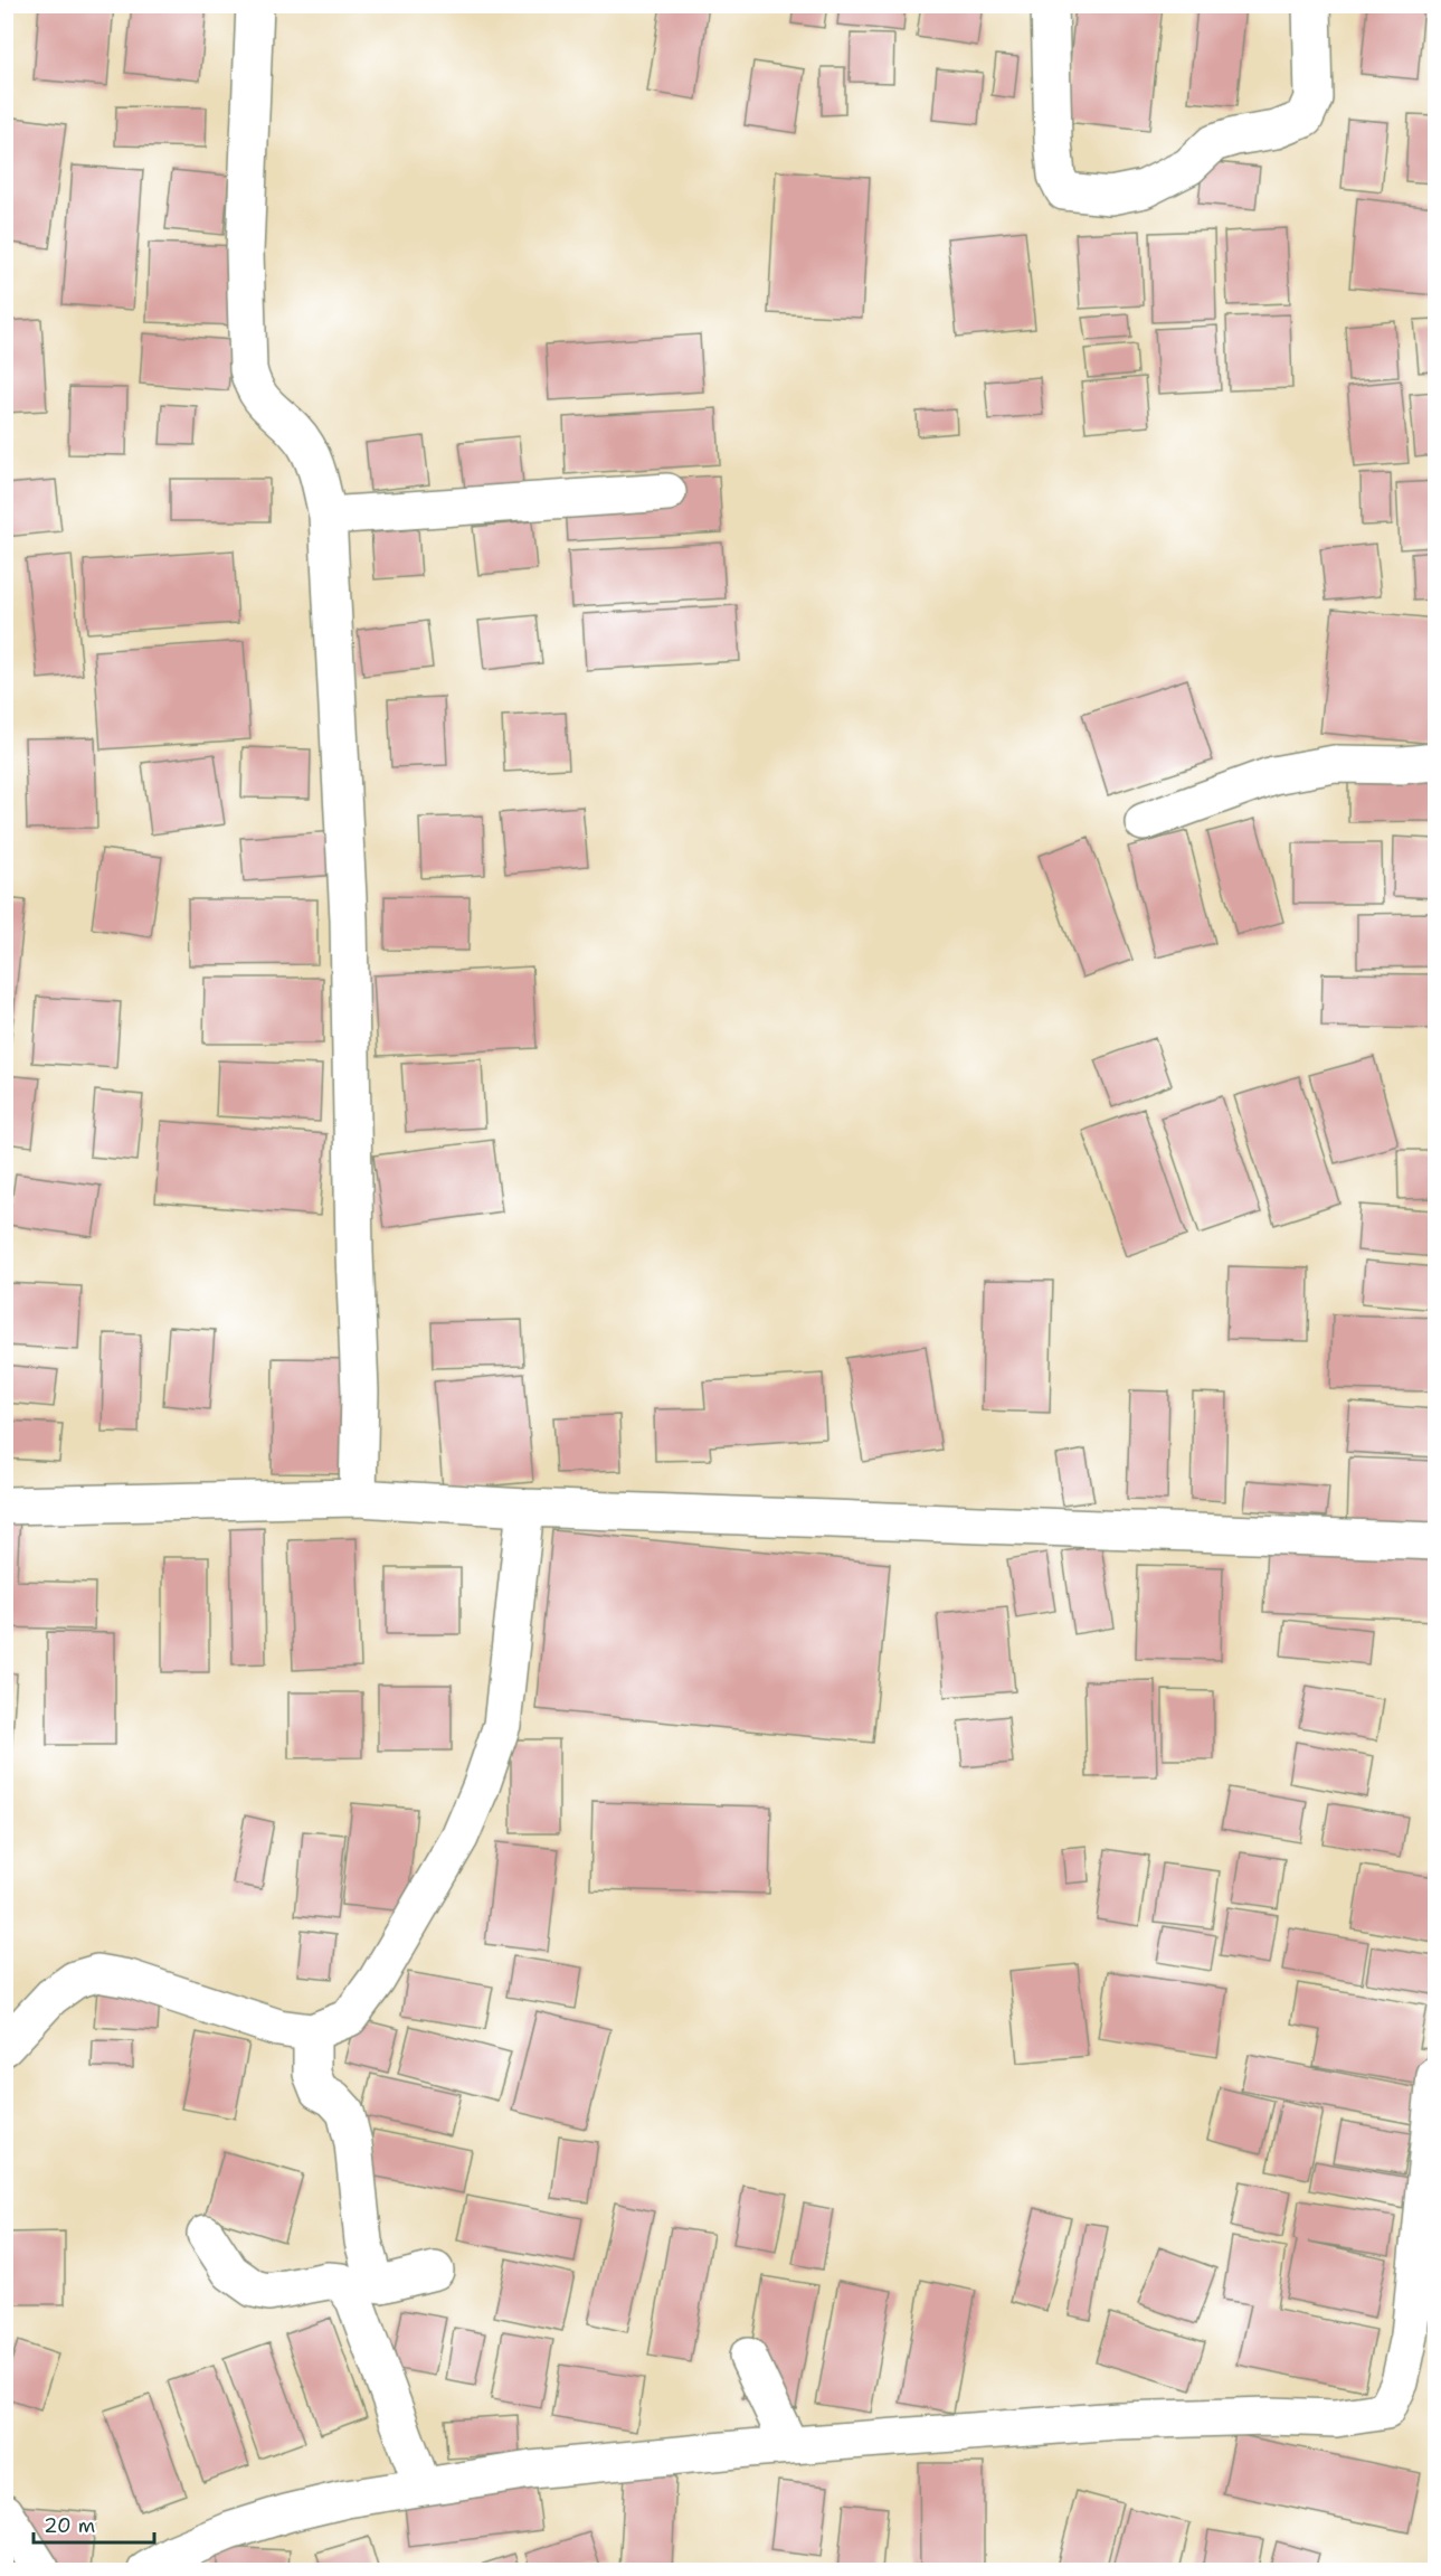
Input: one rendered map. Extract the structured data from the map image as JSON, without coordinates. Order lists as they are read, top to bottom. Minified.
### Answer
{"scale_bar":"20 m"}
